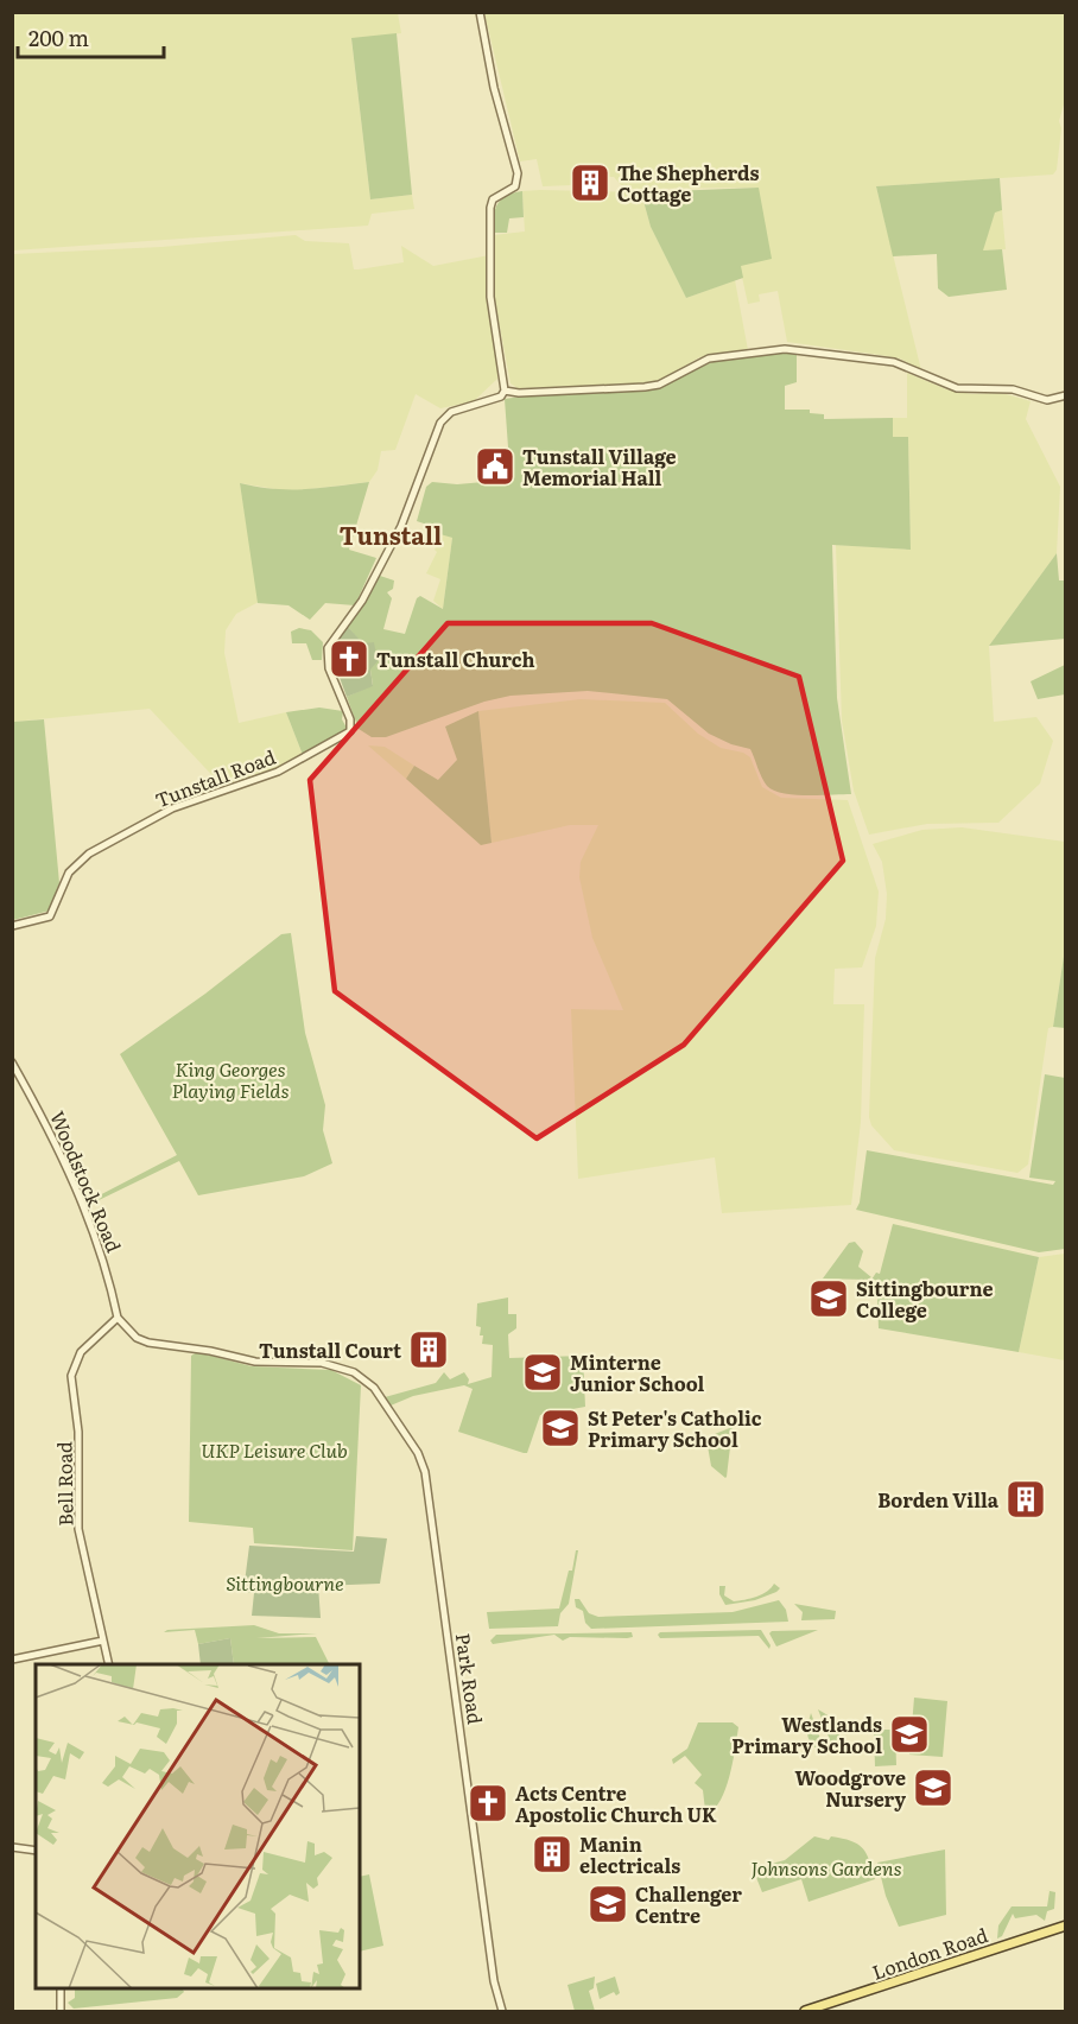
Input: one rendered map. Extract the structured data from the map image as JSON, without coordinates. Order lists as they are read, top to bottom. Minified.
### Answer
{"streets":{"main road":["London Road"],"street":["Tunstall Road","Woodstock Road","Bell Road","Park Road"]},"crossings":[["Woodstock Road","Bell Road"],["Woodstock Road","Park Road"],["Bell Road","Park Road"]],"districts":["Tunstall"],"parks":["King Georges Playing Fields","UKP Leisure Club","Sittingbourne","Johnsons Gardens"],"places":{"building":["The Shepherds Cottage","Tunstall Court","Borden Villa","Manin electricals"],"public building":["Tunstall Village Memorial Hall"],"church":["Tunstall Church","Acts Centre Apostolic Church UK"],"school or university":["Sittingbourne College","Minterne Junior School","St Peter's Catholic Primary School","Westlands Primary School","Woodgrove Nursery","Challenger Centre"]},"scale_bar":"200 m"}
